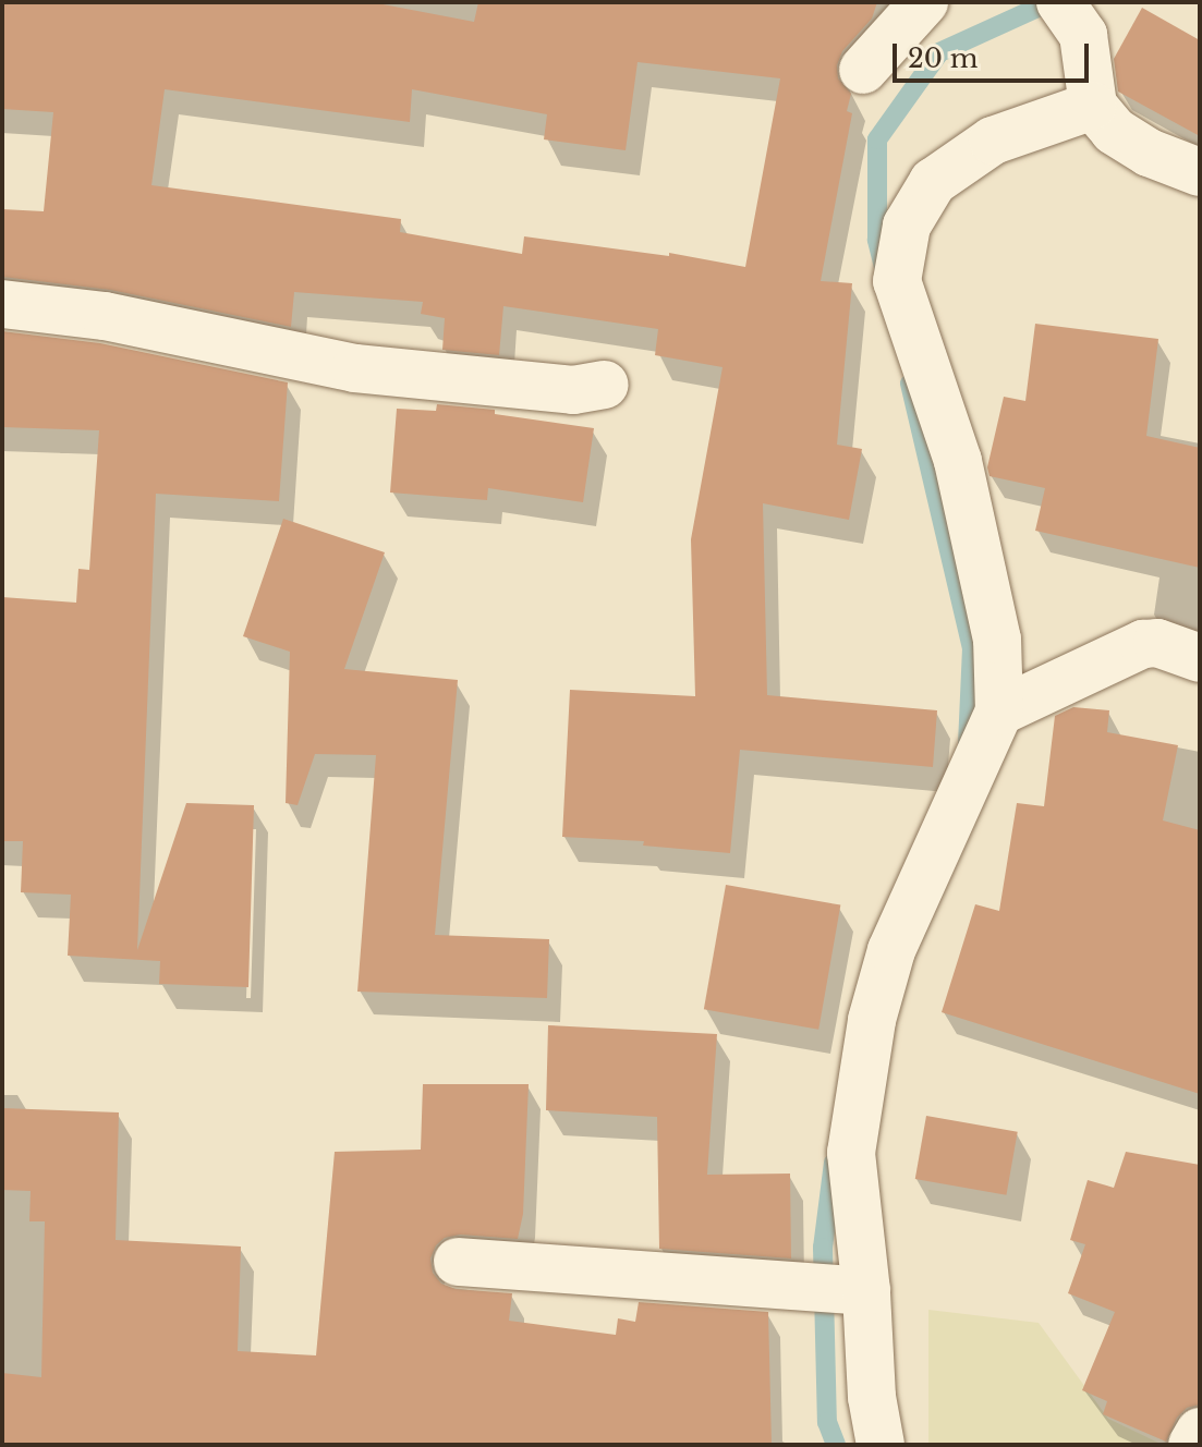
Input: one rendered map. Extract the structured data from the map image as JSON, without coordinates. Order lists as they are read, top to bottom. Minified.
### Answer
{"scale_bar":"20 m"}
